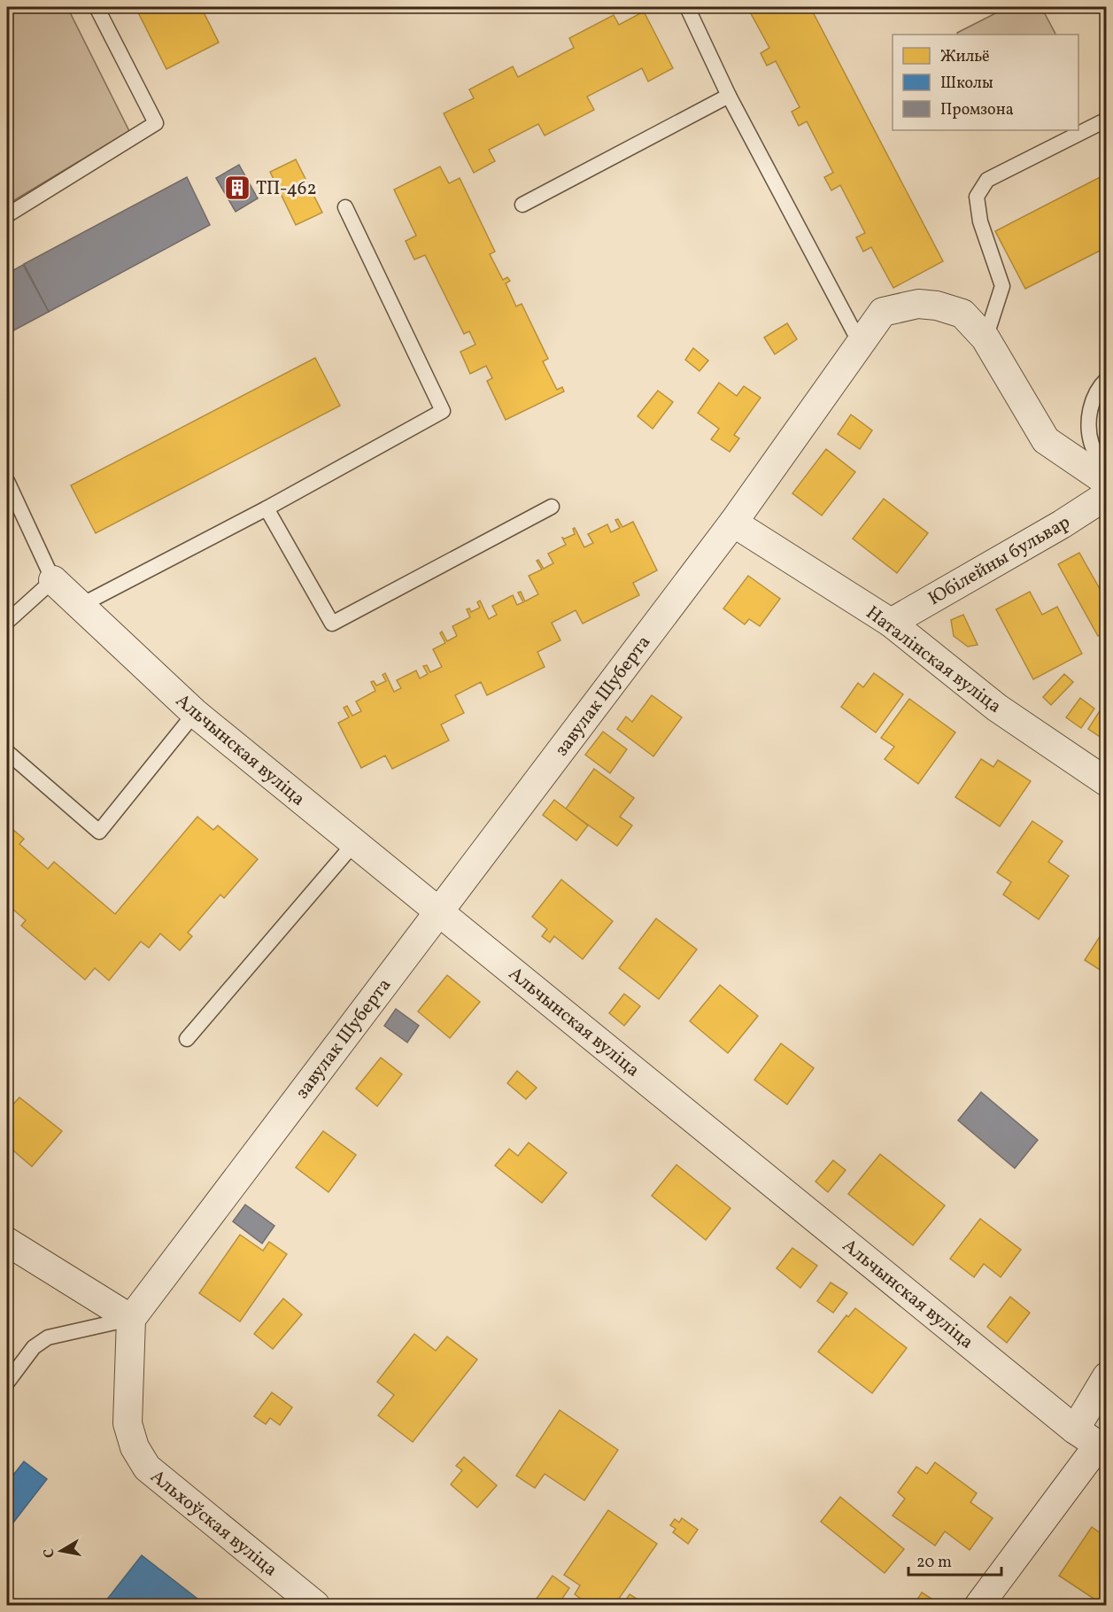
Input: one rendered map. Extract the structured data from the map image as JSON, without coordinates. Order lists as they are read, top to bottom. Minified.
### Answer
{"streets":{"street":["Юбілейны бульвар","Наталінская вуліца","завулак Шуберта","Альчынская вуліца","Альхоўская вуліца"]},"crossings":[["Юбілейны бульвар","Наталінская вуліца"],["Наталінская вуліца","завулак Шуберта"],["завулак Шуберта","Альчынская вуліца"],["завулак Шуберта","Альхоўская вуліца"]],"places":{"building":["ТП-462"]},"legend":["Жильё","Школы","Промзона"],"scale_bar":"20 m","north":"left"}
